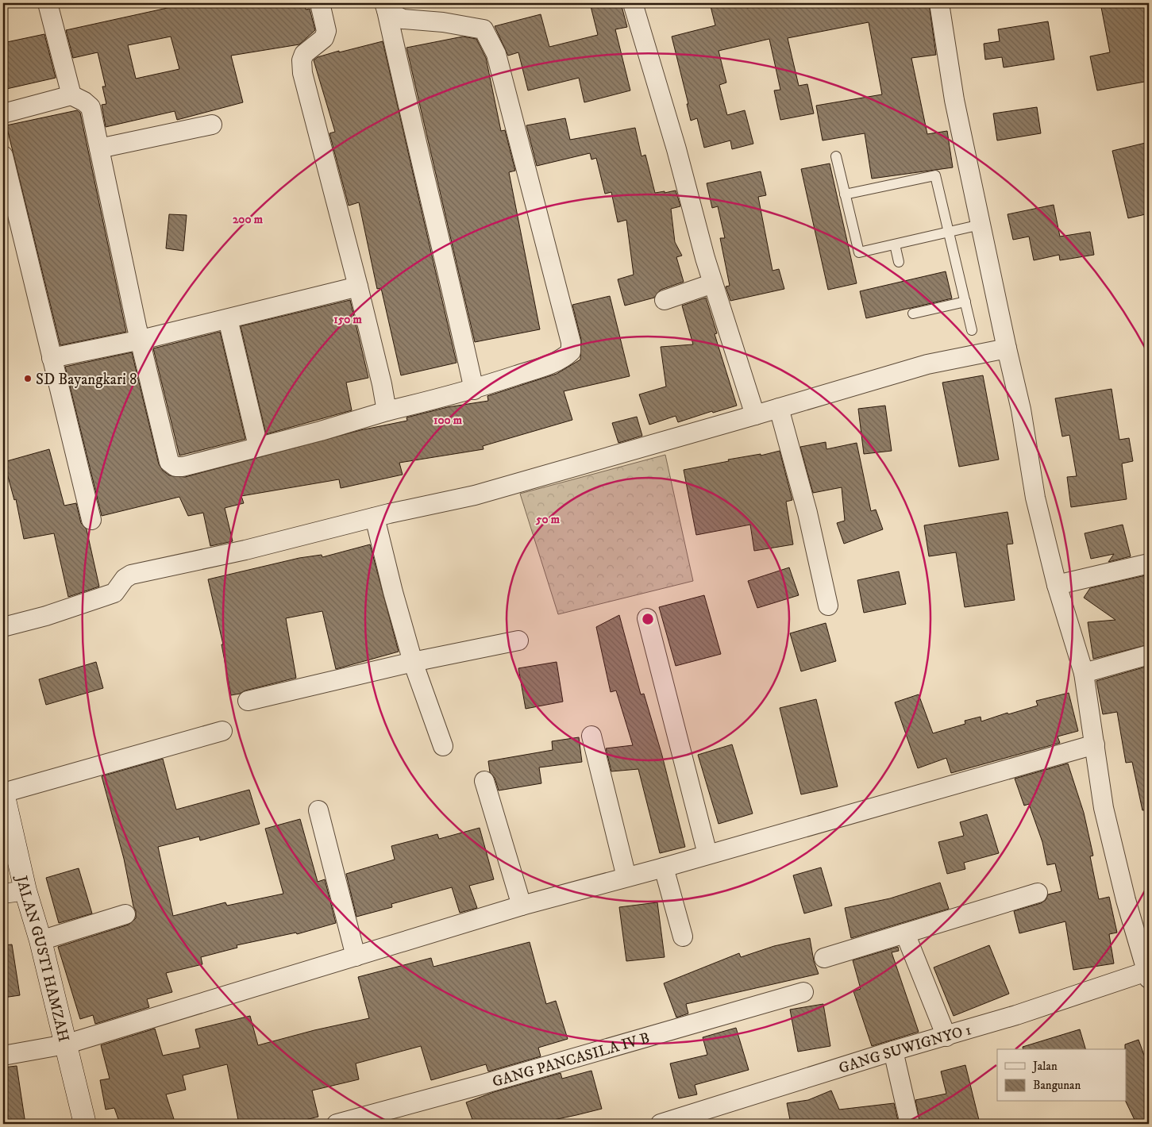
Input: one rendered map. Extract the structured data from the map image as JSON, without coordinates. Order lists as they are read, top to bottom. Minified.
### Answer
{"streets":{"street":["JALAN GUSTI HAMZAH","GANG SUWIGNYO 1","GANG PANCASILA IV B"]},"places":["SD Bayangkari 8"],"legend":["Jalan","Bangunan"],"rings":["200 m","150 m","100 m","50 m"]}
